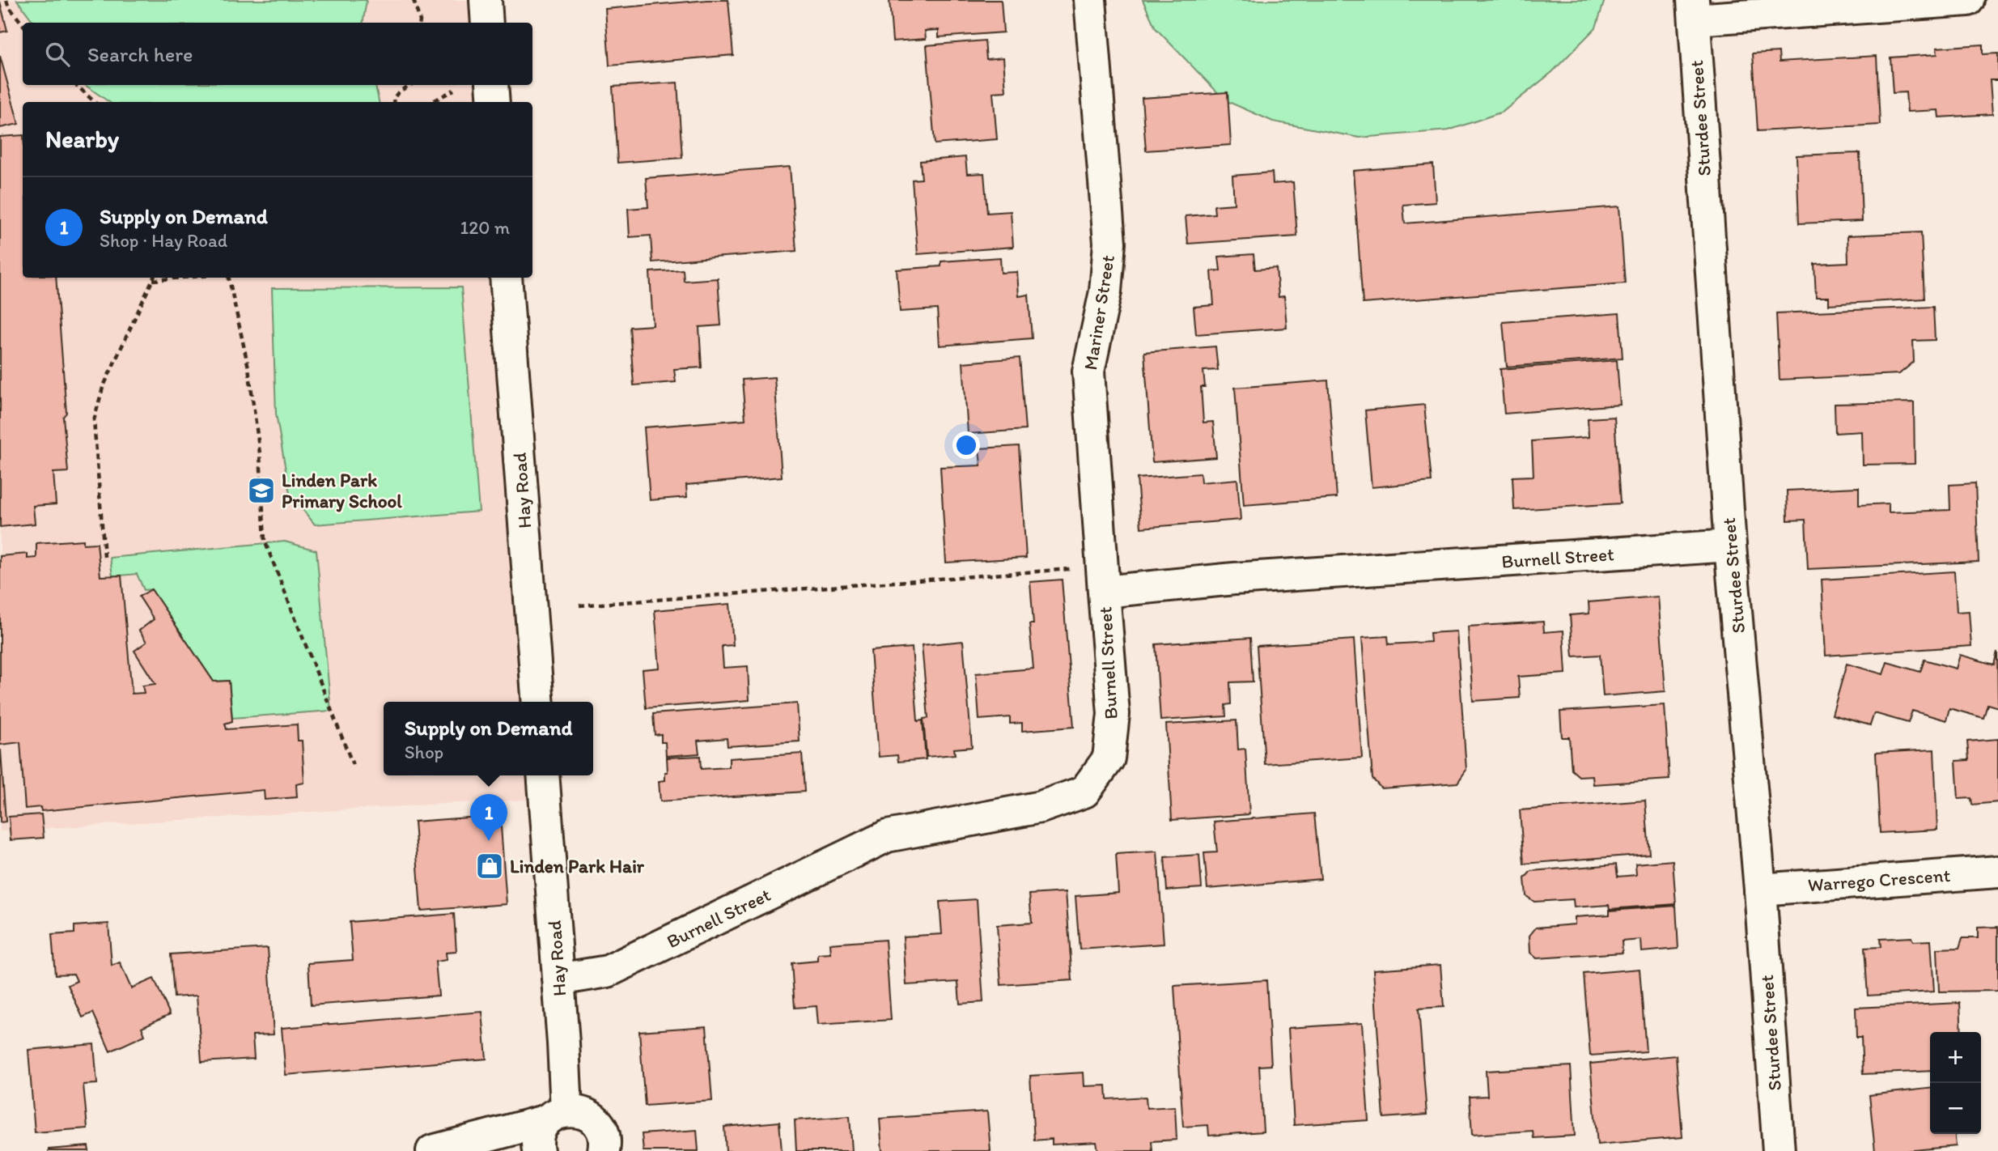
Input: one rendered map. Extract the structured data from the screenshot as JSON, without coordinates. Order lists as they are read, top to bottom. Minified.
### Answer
{"streets":{"street":["Sturdee Street","Mariner Street","Hay Road","Burnell Street","Warrego Crescent"]},"crossings":[["Sturdee Street","Burnell Street"],["Sturdee Street","Warrego Crescent"],["Mariner Street","Burnell Street"],["Hay Road","Burnell Street"]],"places":{"school or university":["Linden Park Primary School"],"shop":["Linden Park Hair"]},"page":{"search":"Search here","heading":"Nearby","list":[{"mark":"1","name":"Supply on Demand","note":"Shop · Hay Road","value":"120 m"}],"popup":["Supply on Demand","Shop"],"pins":"1","map_buttons":["+","−"]}}
